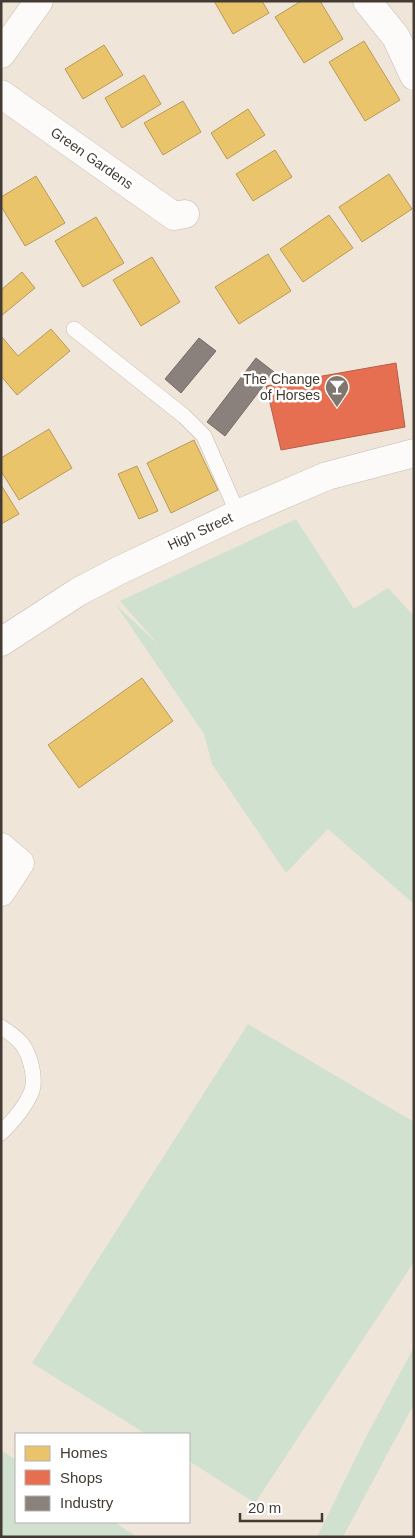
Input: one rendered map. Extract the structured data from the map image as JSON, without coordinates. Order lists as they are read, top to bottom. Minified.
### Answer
{"streets":{"main road":["Green Gardens","High Street"]},"places":{"bar":["The Change of Horses"]},"legend":["Homes","Shops","Industry"],"scale_bar":"20 m"}
